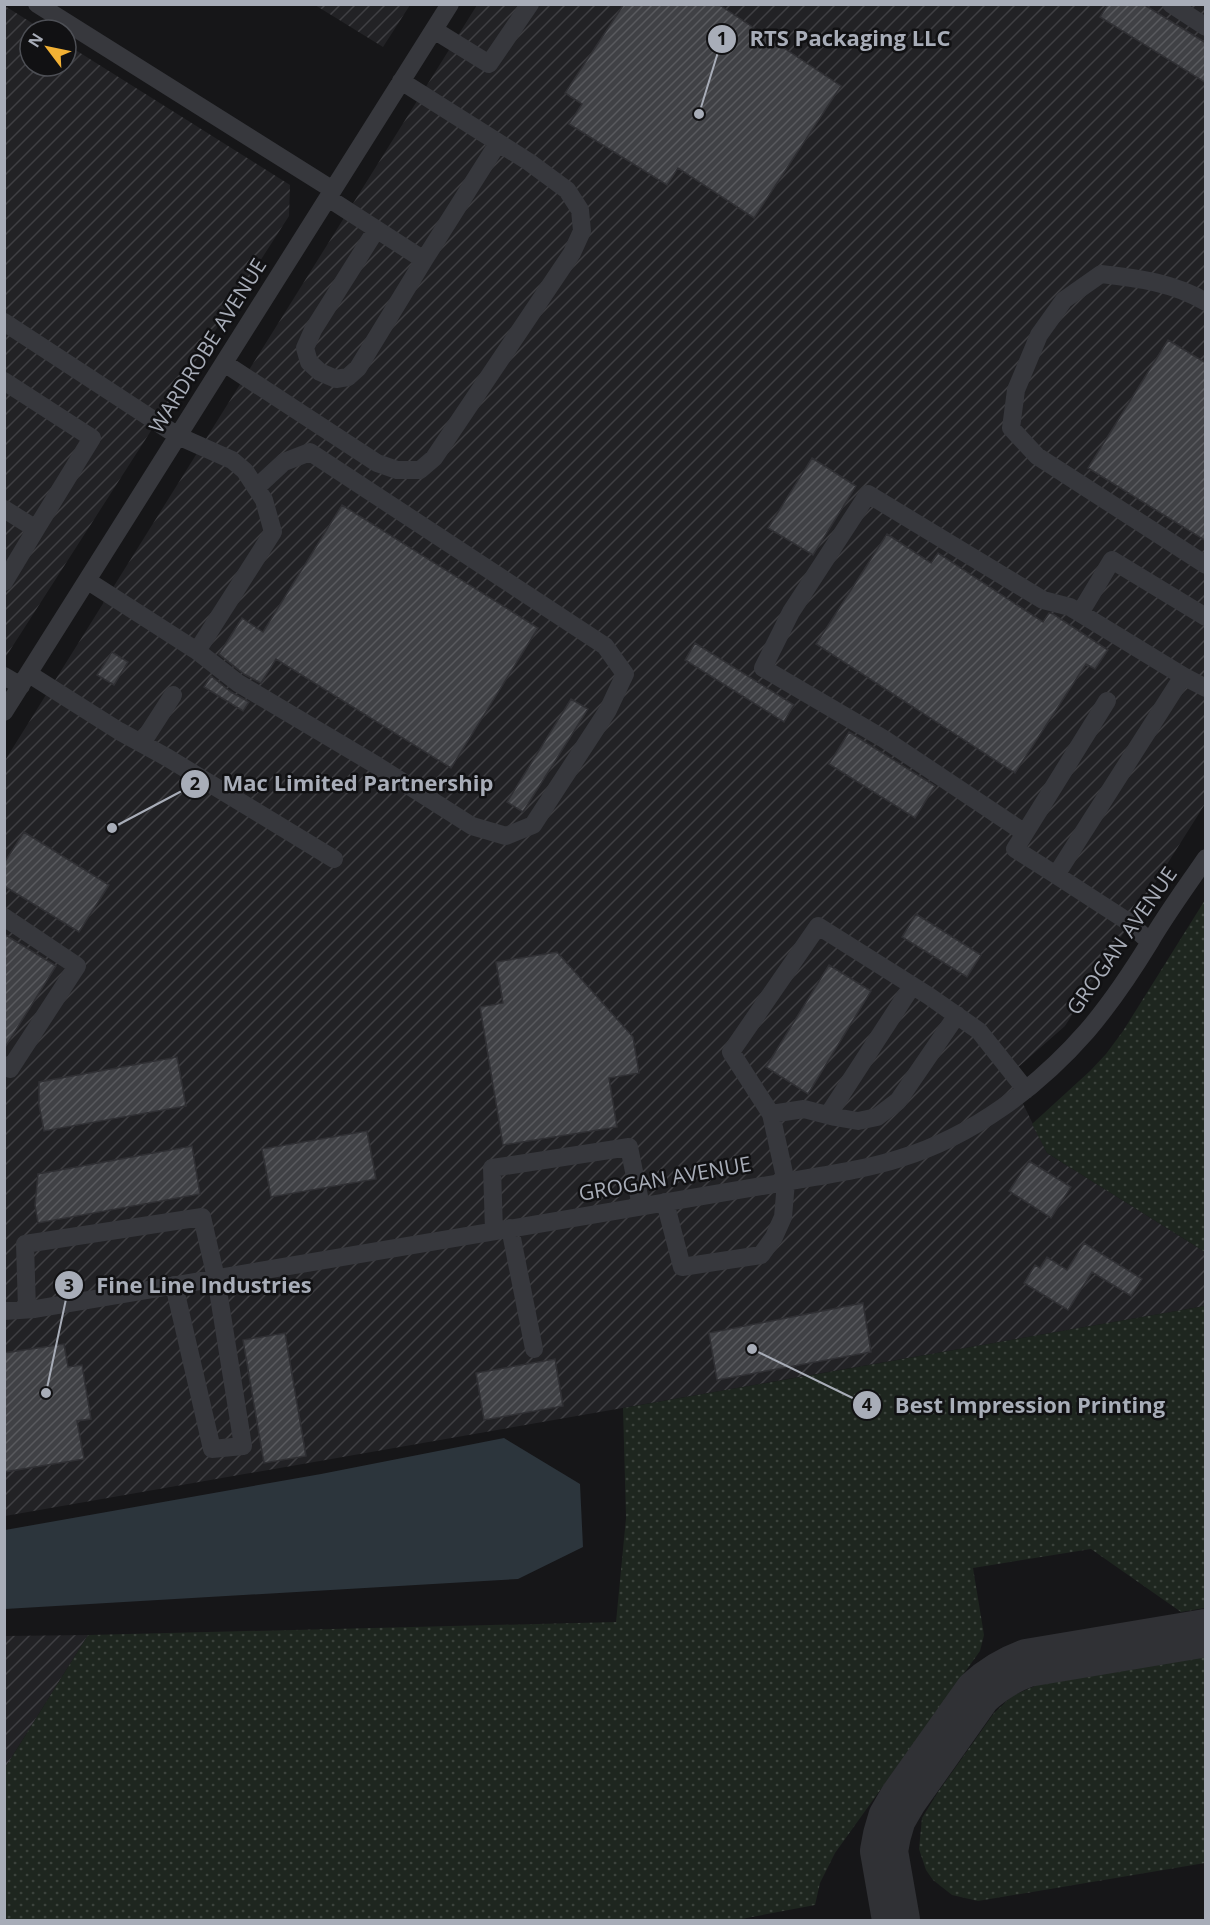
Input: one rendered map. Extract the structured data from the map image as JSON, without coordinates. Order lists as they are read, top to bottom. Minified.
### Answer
{"streets":{"street":["WARDROBE AVENUE","GROGAN AVENUE"]},"places":["RTS Packaging LLC","Mac Limited Partnership","Best Impression Printing","Fine Line Industries"],"north":"top left"}
